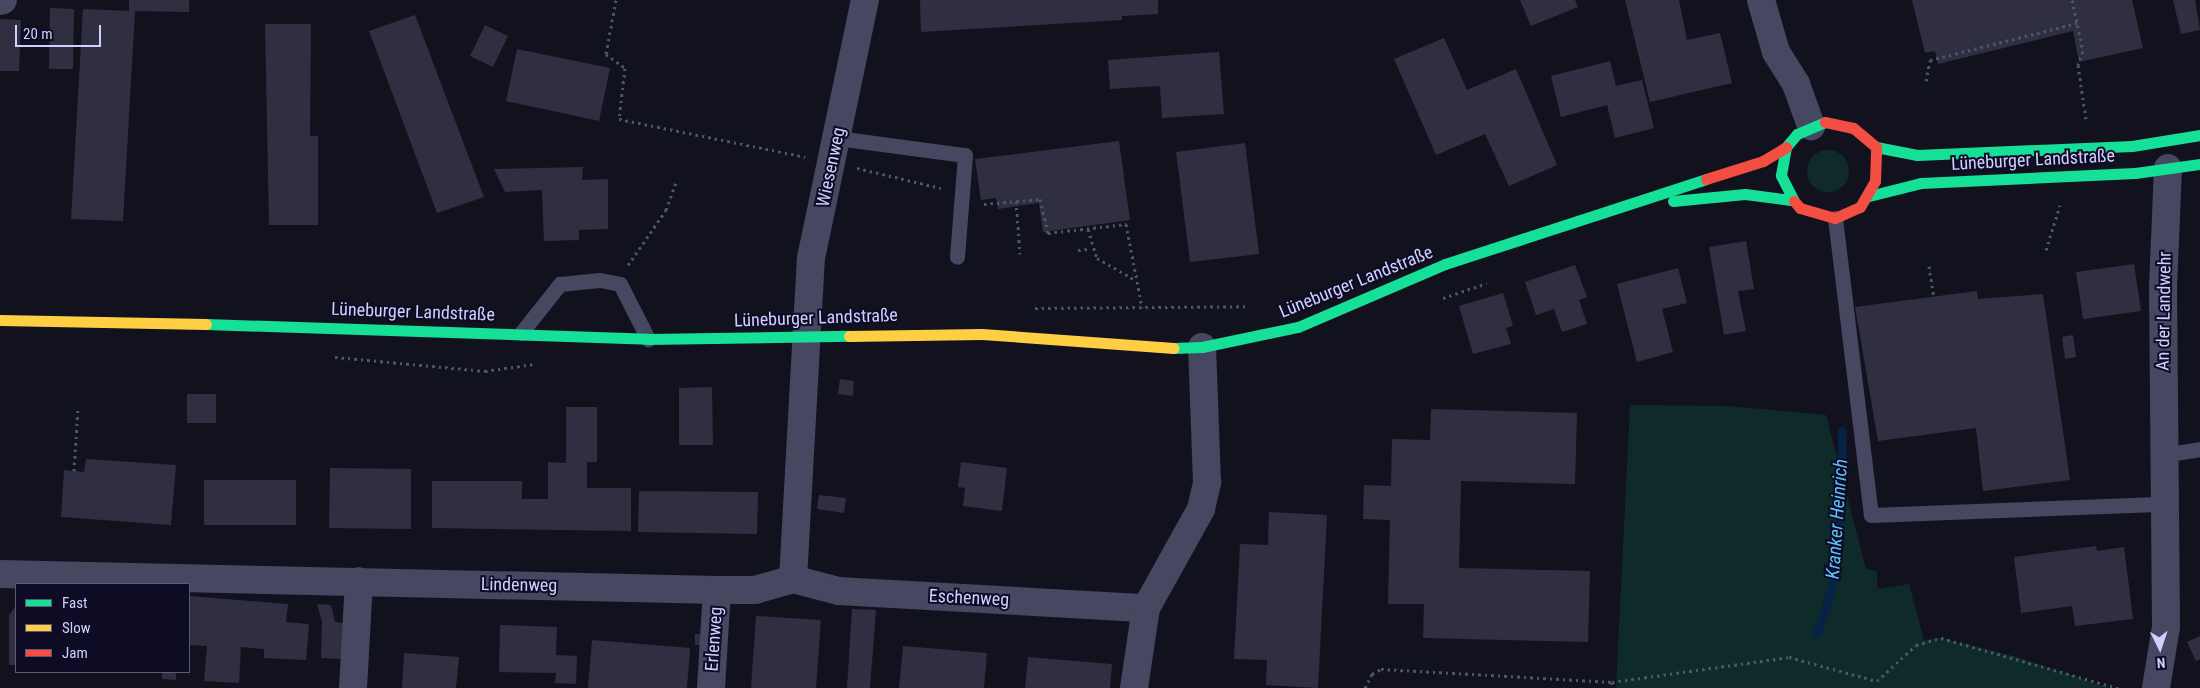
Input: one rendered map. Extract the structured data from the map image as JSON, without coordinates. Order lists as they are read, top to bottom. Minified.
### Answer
{"streets":{"main road":["Lüneburger Landstraße"],"street":["Wiesenweg","An der Landwehr","Lindenweg","Eschenweg","Erlenweg"]},"crossings":[["Lüneburger Landstraße","Wiesenweg"],["Lüneburger Landstraße","An der Landwehr"],["Lindenweg","Eschenweg"],["Lindenweg","Erlenweg"]],"water":["Kranker Heinrich"],"legend":["Fast","Slow","Jam"],"scale_bar":"20 m","north":"bottom"}
